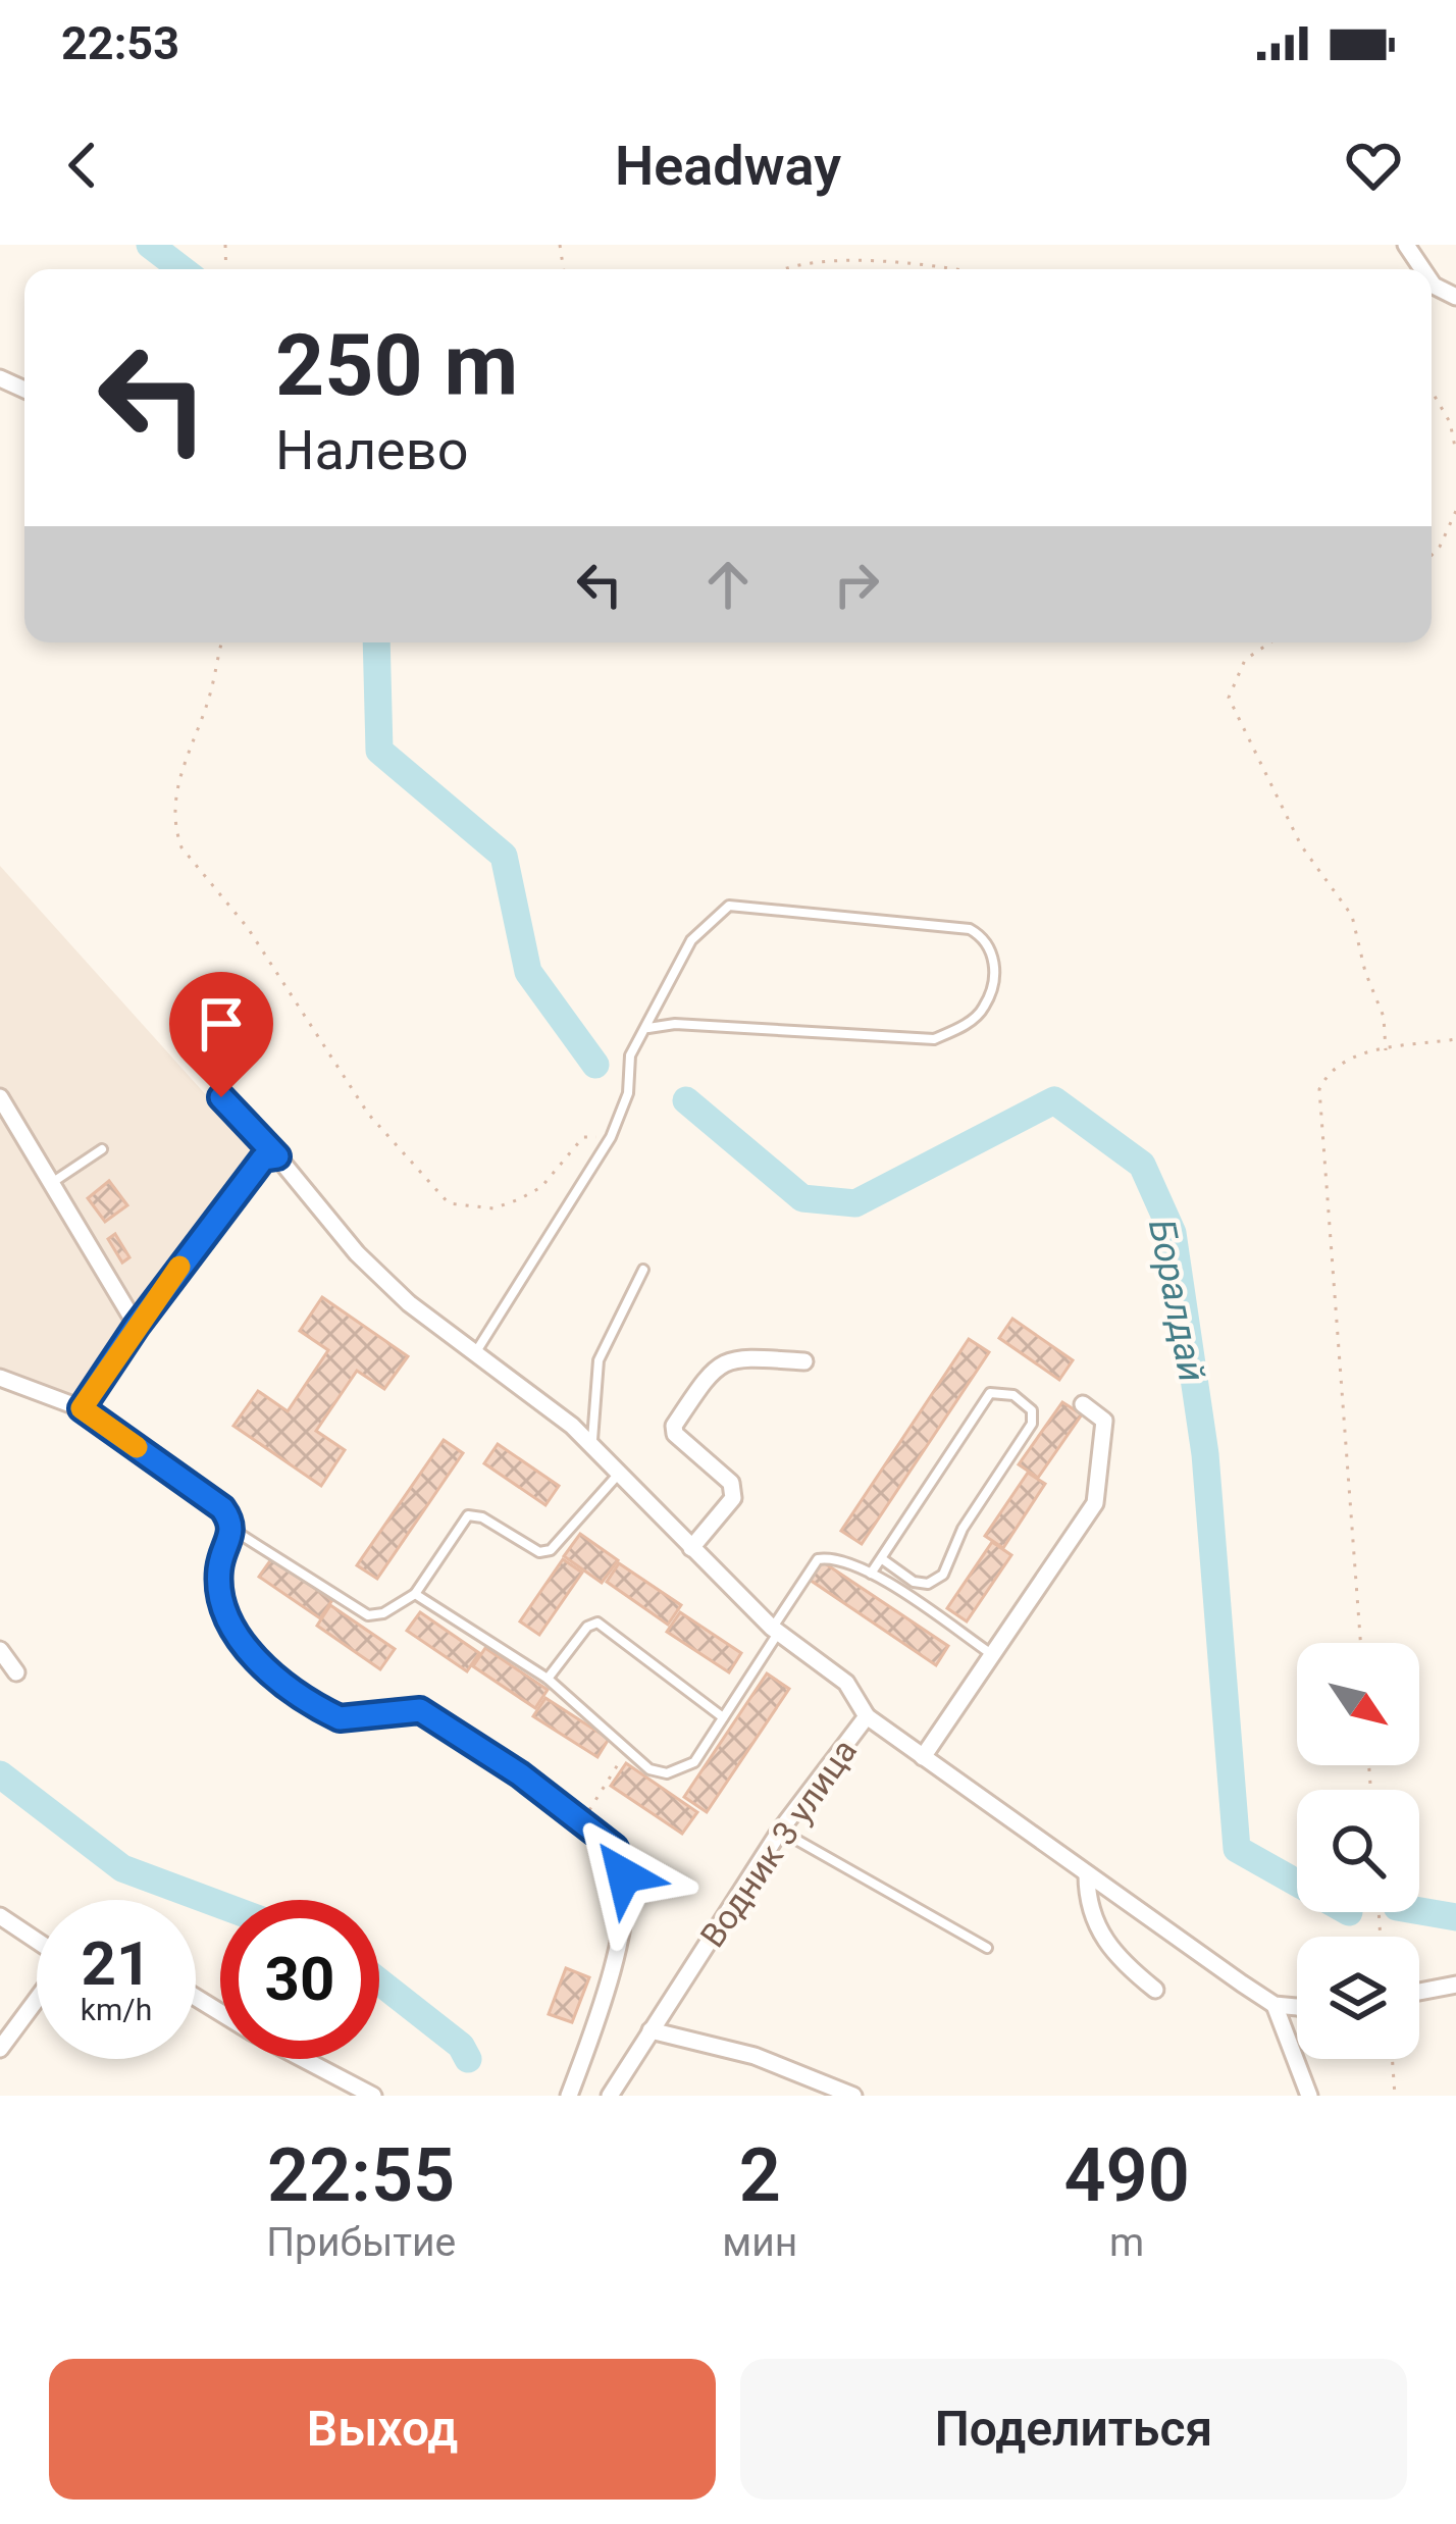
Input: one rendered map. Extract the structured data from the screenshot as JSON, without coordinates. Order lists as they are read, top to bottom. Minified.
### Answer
{"streets":{"street":["Водник 3 улица"]},"water":["Боралдай"],"north":"bottom right","page":{"status":"22:53","header":"Headway","turn":["250 m","Налево"],"speed":"21 km/h","limit":"30","eta":["22:55","Прибытие","2","мин","490","m"],"buttons":["Выход","Поделиться"]}}
